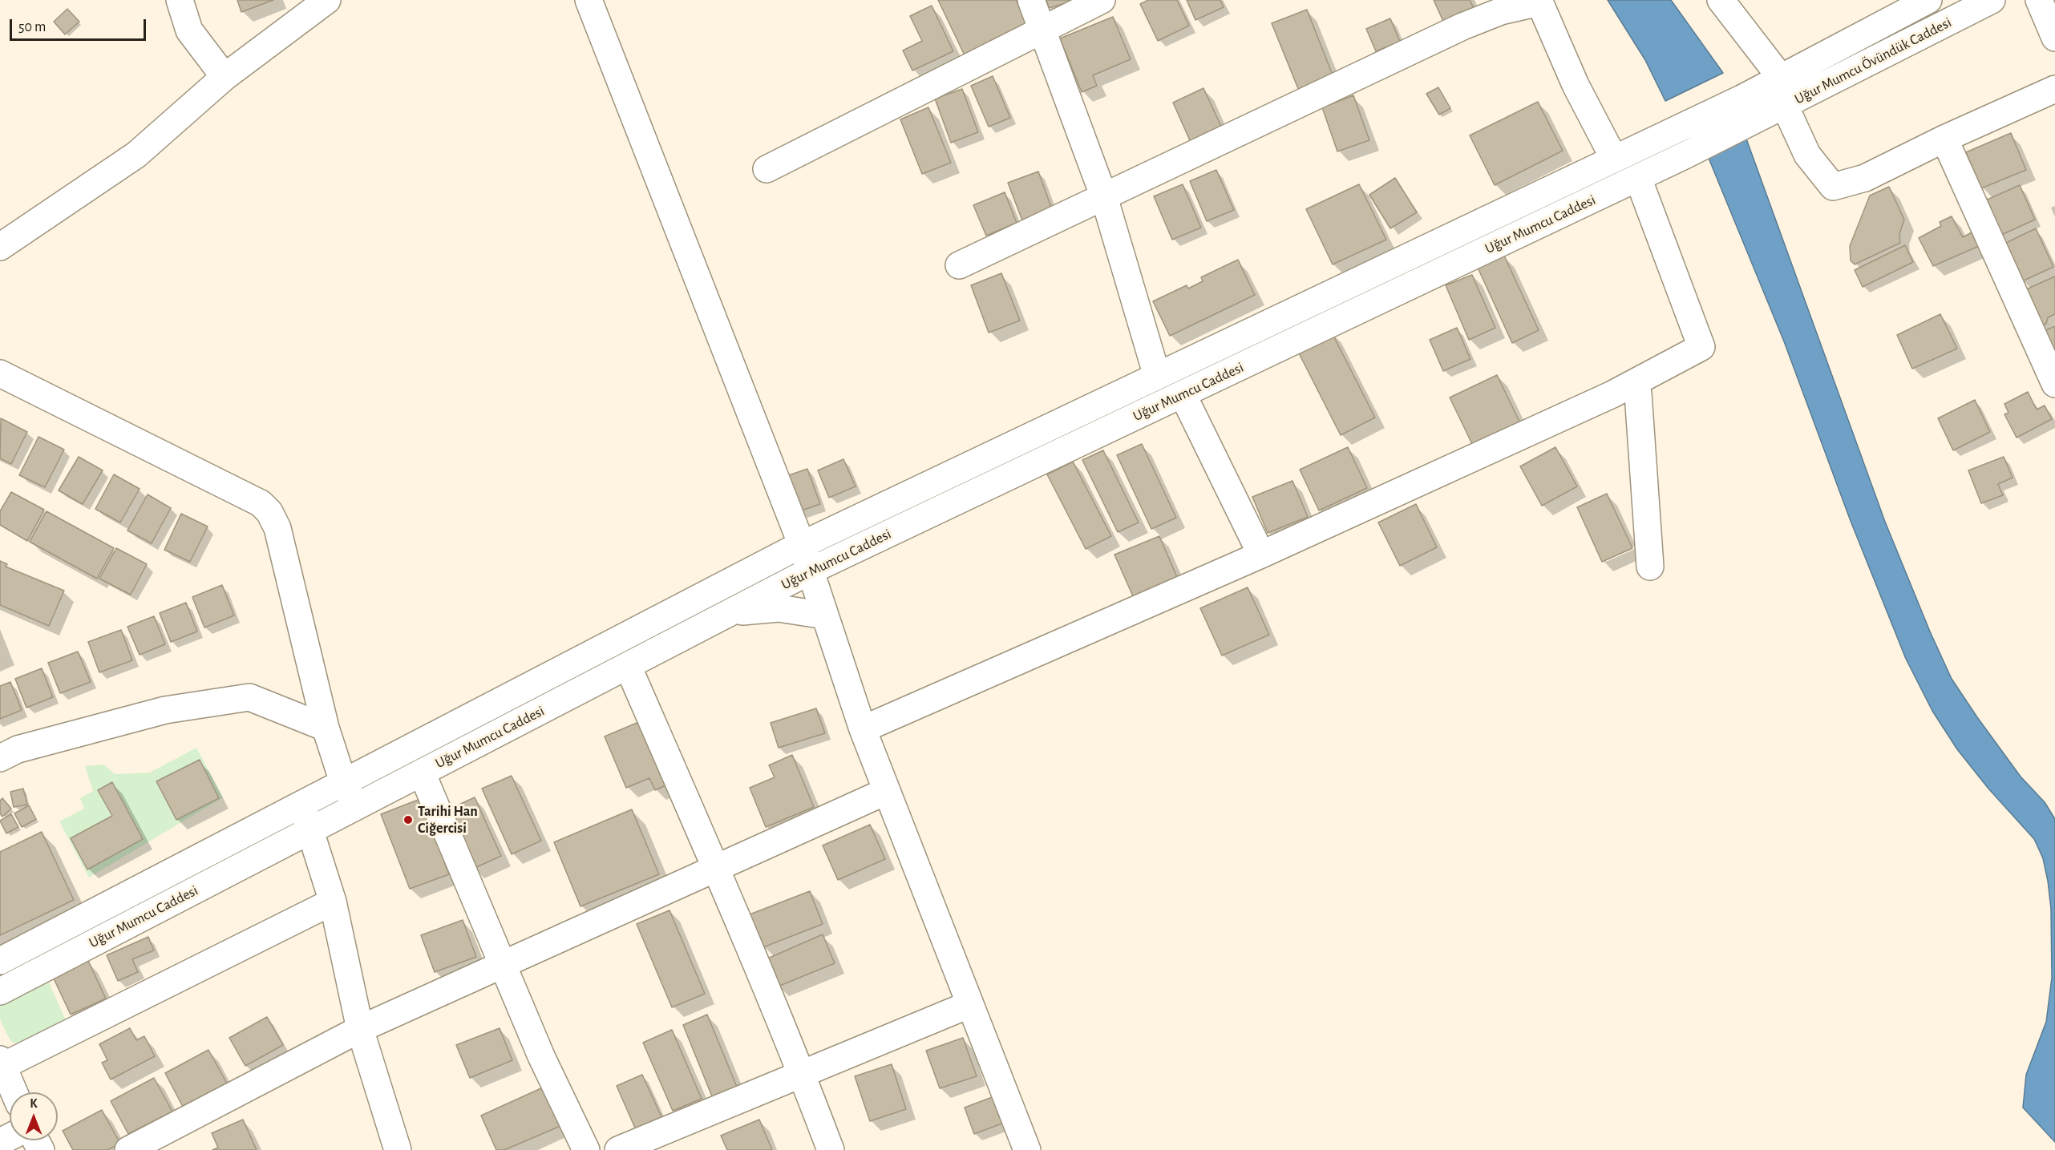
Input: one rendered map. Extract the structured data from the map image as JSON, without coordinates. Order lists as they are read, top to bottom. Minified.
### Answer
{"streets":{"street":["Uğur Mumcu Övündük Caddesi","Uğur Mumcu Caddesi"]},"crossings":[["Uğur Mumcu Övündük Caddesi","Uğur Mumcu Caddesi"]],"places":["Tarihi Han Ciğercisi"],"scale_bar":"50 m","north":"top"}
